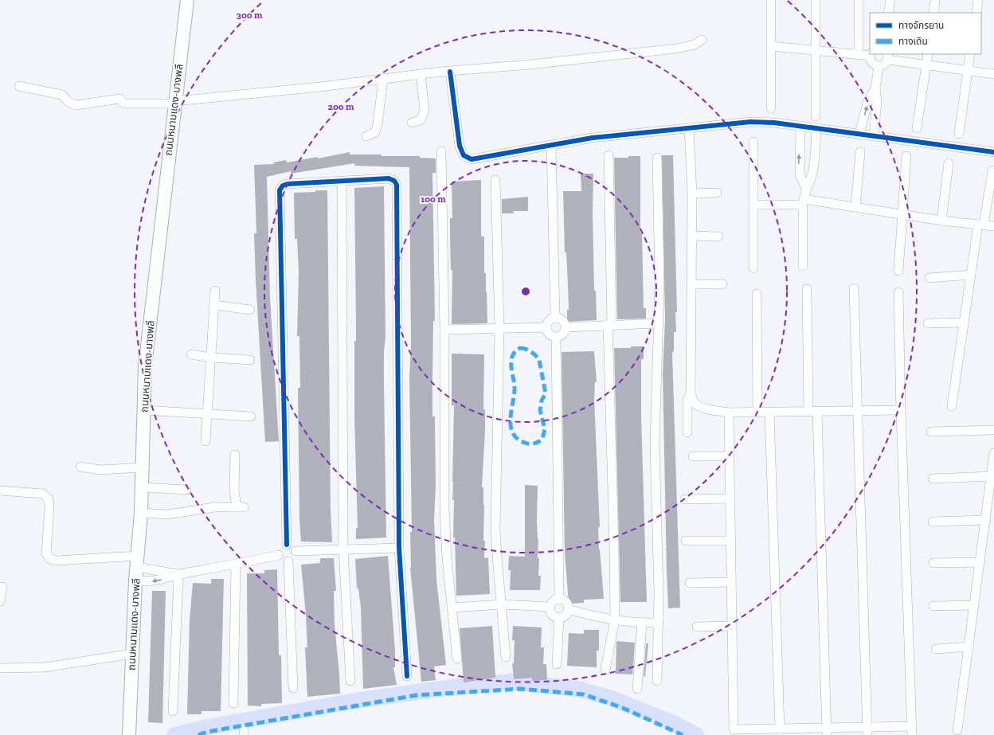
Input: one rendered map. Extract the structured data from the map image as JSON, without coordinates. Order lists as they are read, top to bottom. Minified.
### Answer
{"streets":{"main road":["ถนนหนามแดง-บางพลี"]},"legend":["ทางจักรยาน","ทางเดิน"],"rings":["300 m","200 m","100 m"]}
